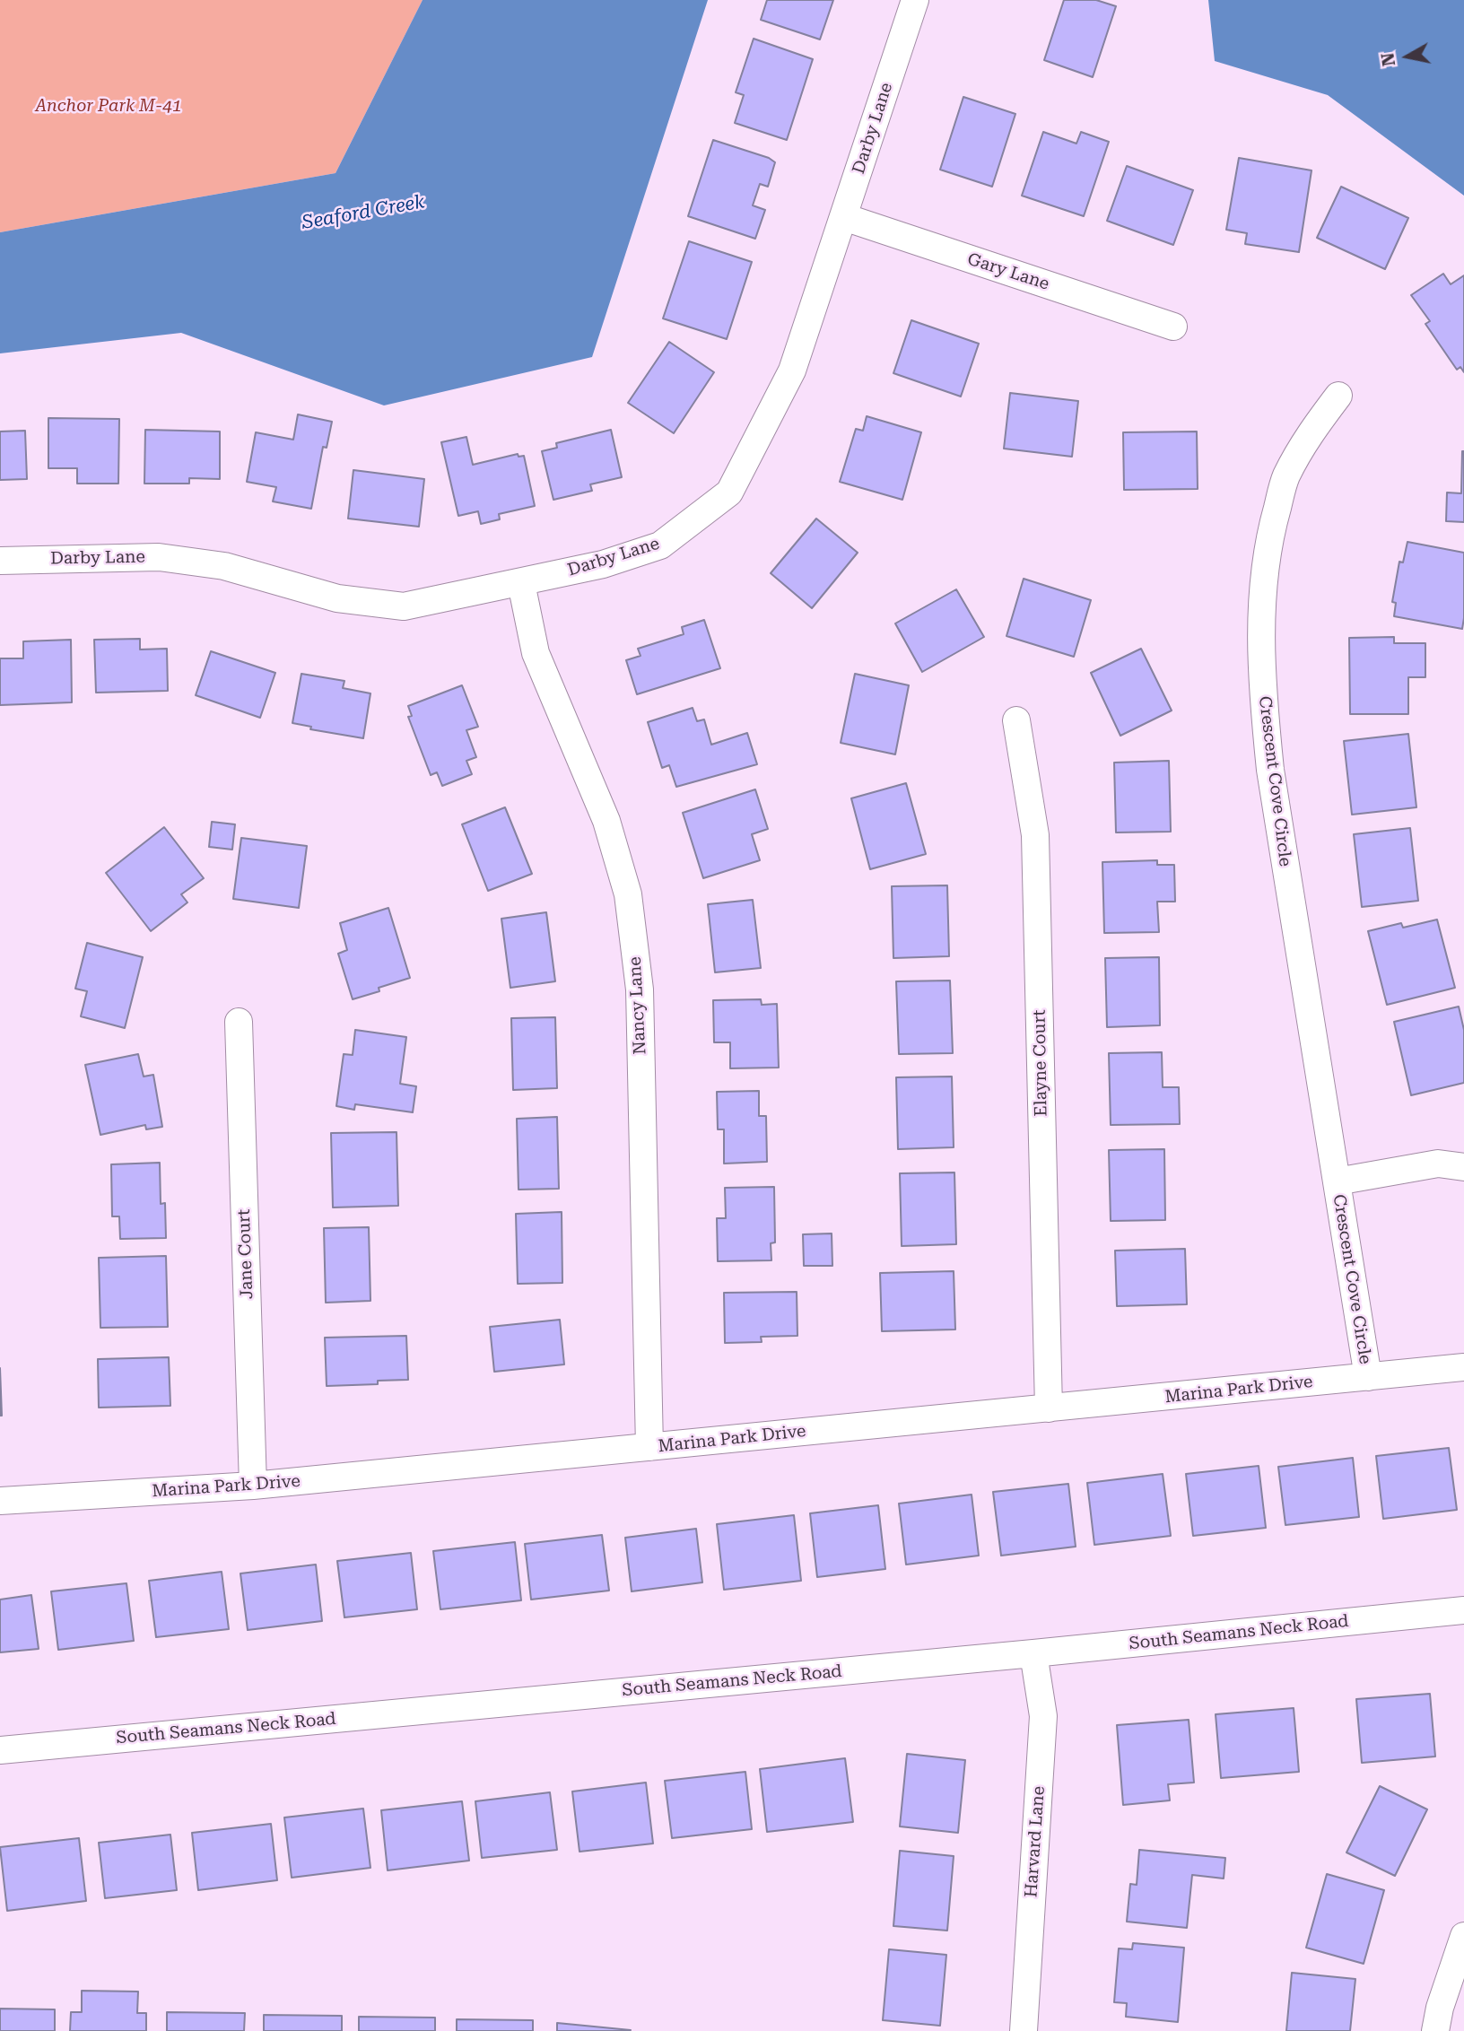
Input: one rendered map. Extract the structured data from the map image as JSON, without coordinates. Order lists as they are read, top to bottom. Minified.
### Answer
{"streets":{"street":["Darby Lane","Gary Lane","Crescent Cove Circle","Nancy Lane","Elayne Court","Jane Court","Marina Park Drive","South Seamans Neck Road","Harvard Lane"]},"crossings":[["Darby Lane","Gary Lane"],["Darby Lane","Nancy Lane"],["Crescent Cove Circle","Marina Park Drive"],["Nancy Lane","Marina Park Drive"],["Elayne Court","Marina Park Drive"],["Jane Court","Marina Park Drive"],["South Seamans Neck Road","Harvard Lane"]],"water":["Seaford Creek"],"parks":["Anchor Park M-41"],"north":"left"}
